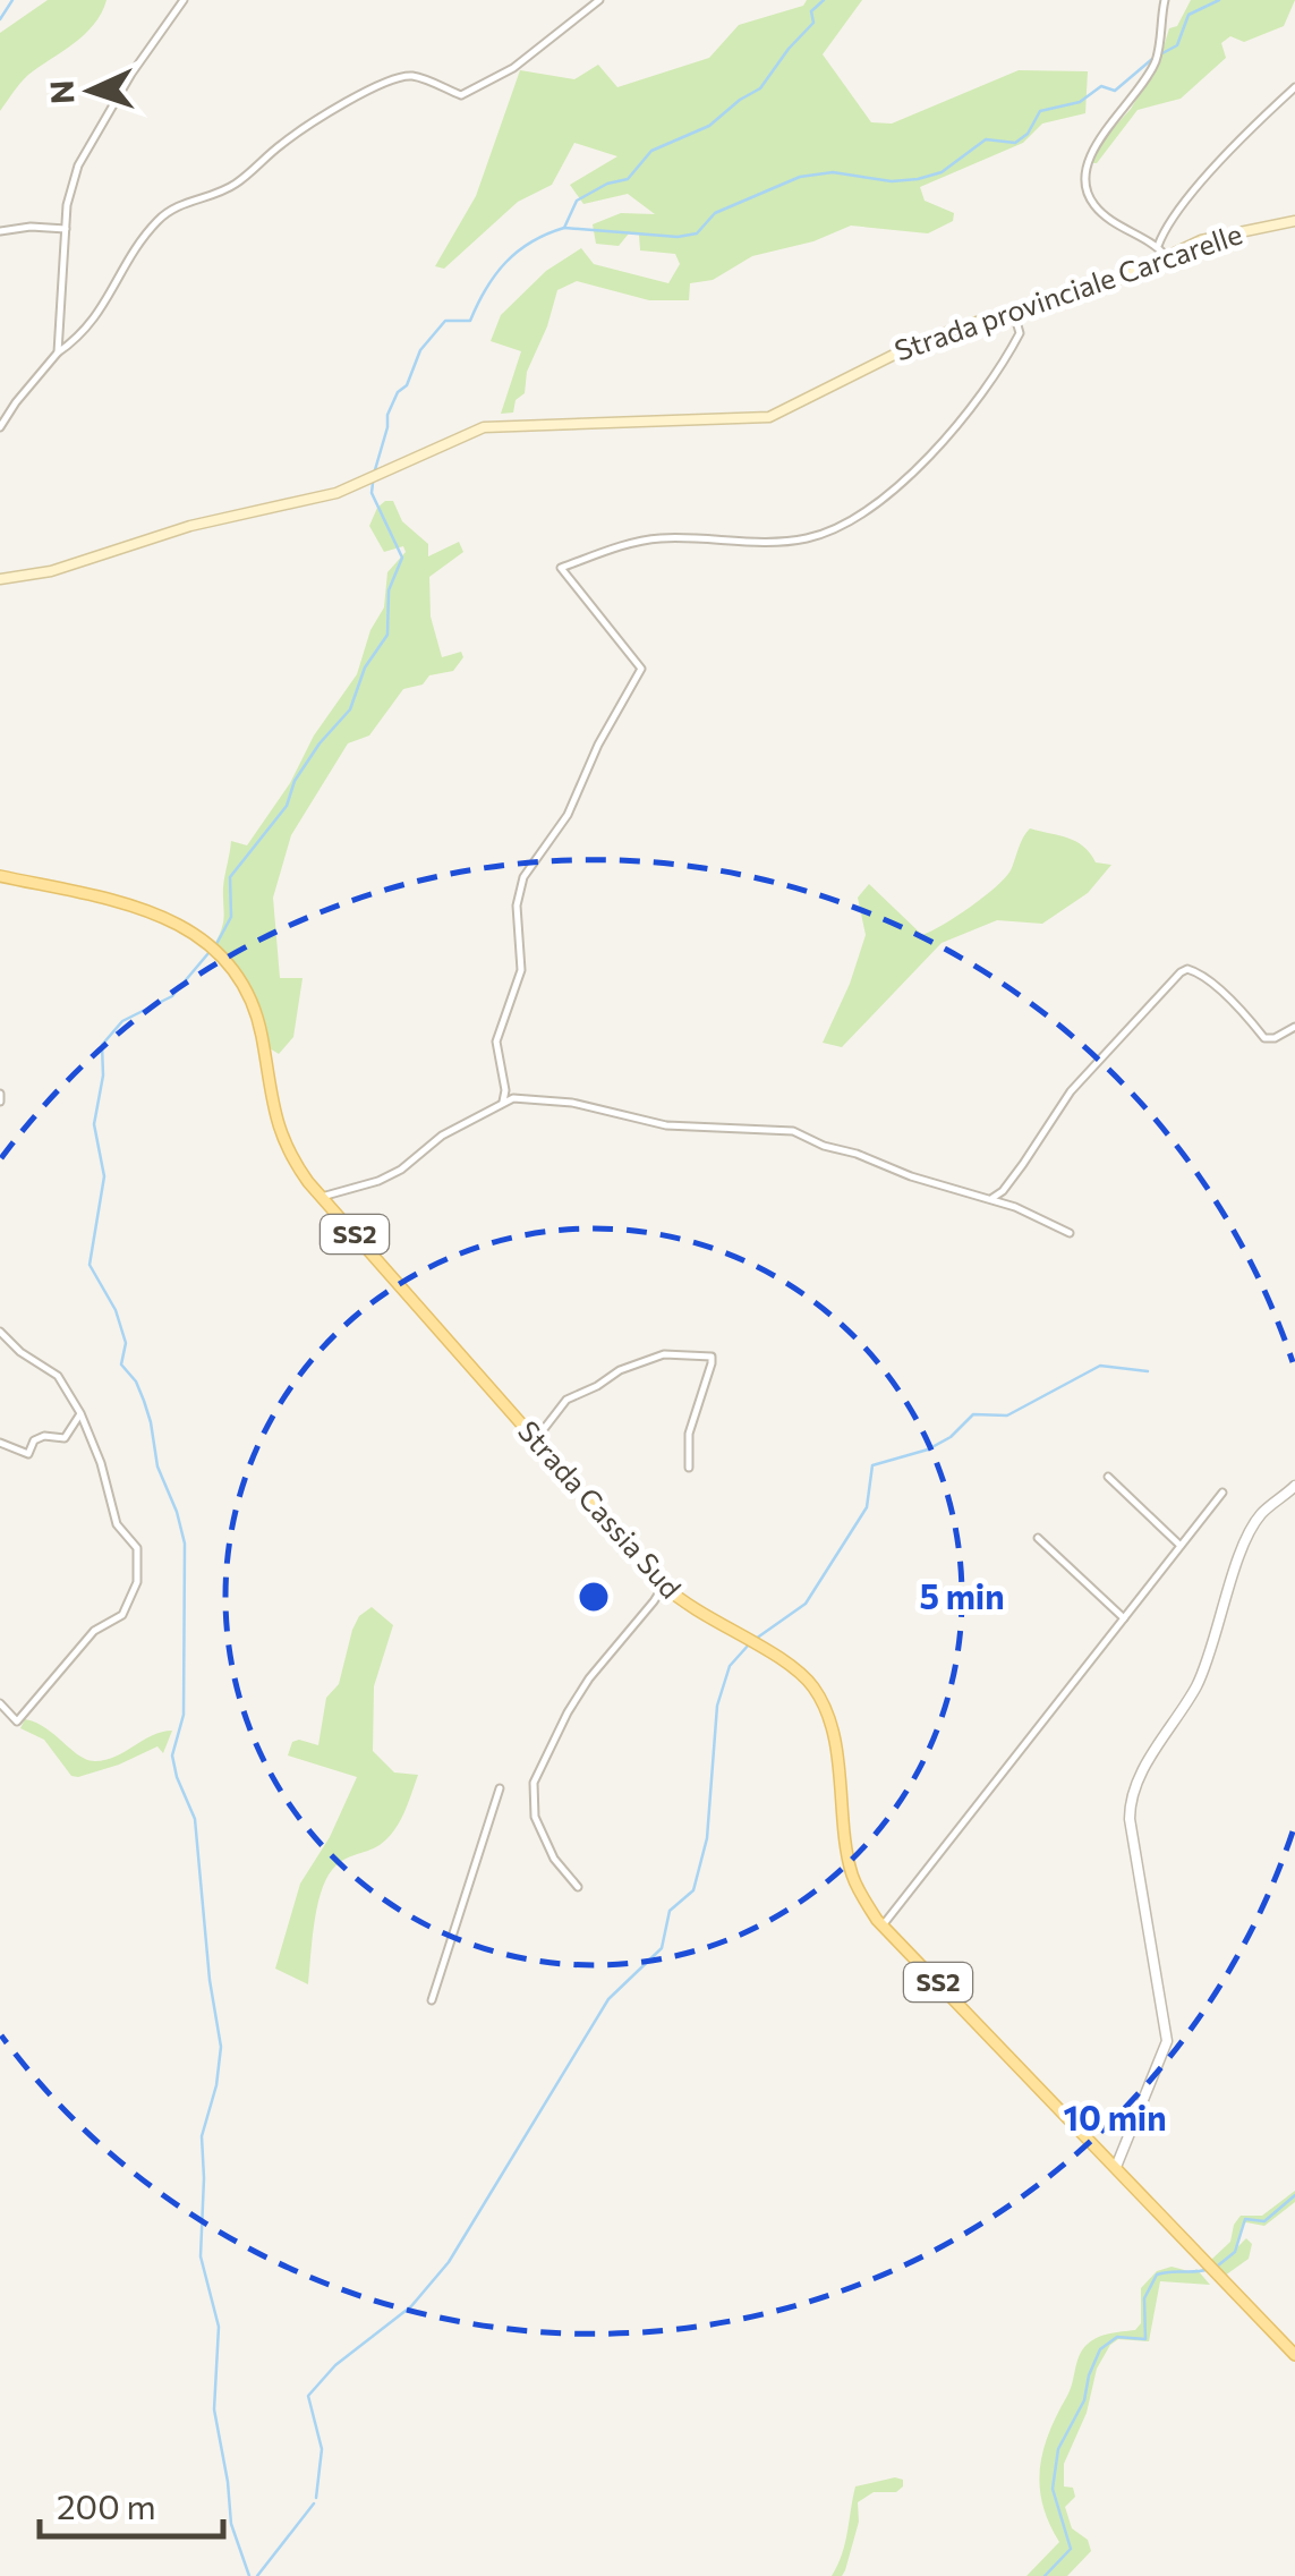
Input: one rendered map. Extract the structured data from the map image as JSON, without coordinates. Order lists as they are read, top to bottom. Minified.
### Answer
{"streets":{"main road":["Strada provinciale Carcarelle","SS2","Strada Cassia Sud"]},"scale_bar":"200 m","north":"left","rings":["5 min","10 min"]}
